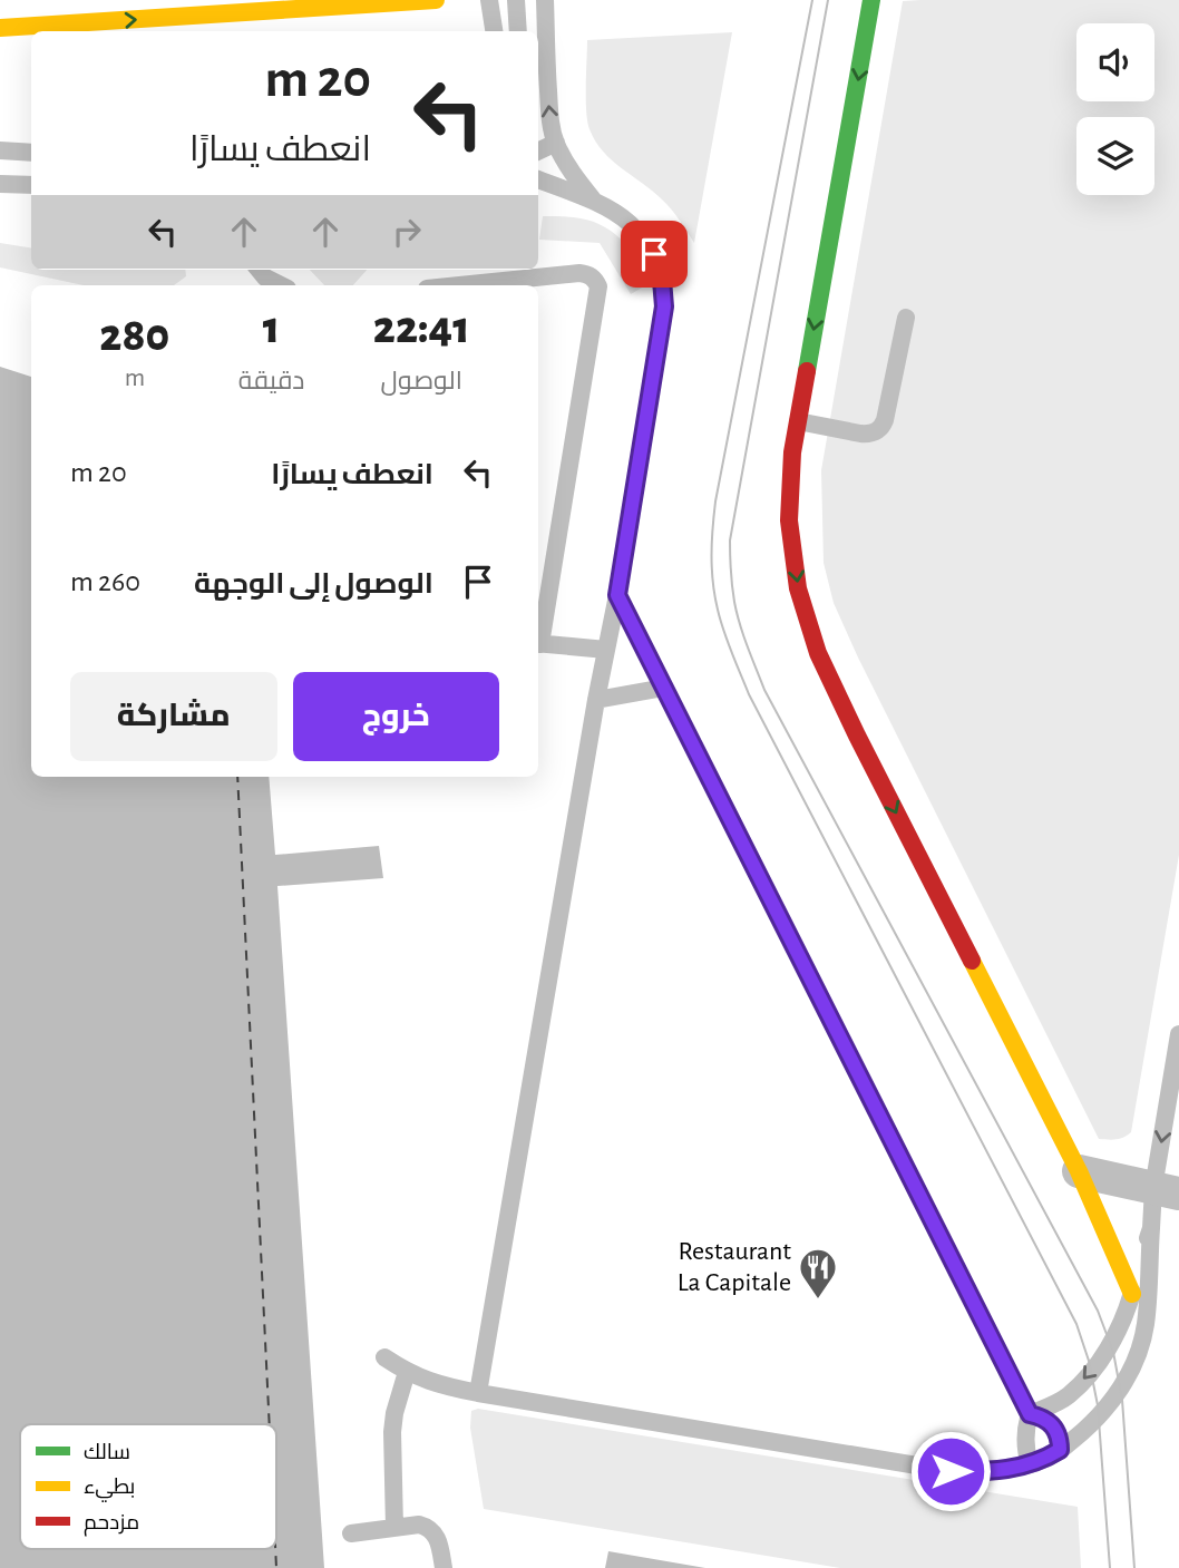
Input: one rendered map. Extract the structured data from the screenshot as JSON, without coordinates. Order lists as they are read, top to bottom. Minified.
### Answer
{"places":{"restaurant":["Restaurant La Capitale"]},"legend":["سالك","بطيء","مزدحم"],"page":{"turn":["20 m","انعطف يسارًا"],"eta":["22:41","الوصول","1","دقيقة","280","m"],"list":[{"name":"انعطف يسارًا","value":"20 m"},{"name":"الوصول إلى الوجهة","value":"260 m"}],"buttons":["خروج","مشاركة"]}}
